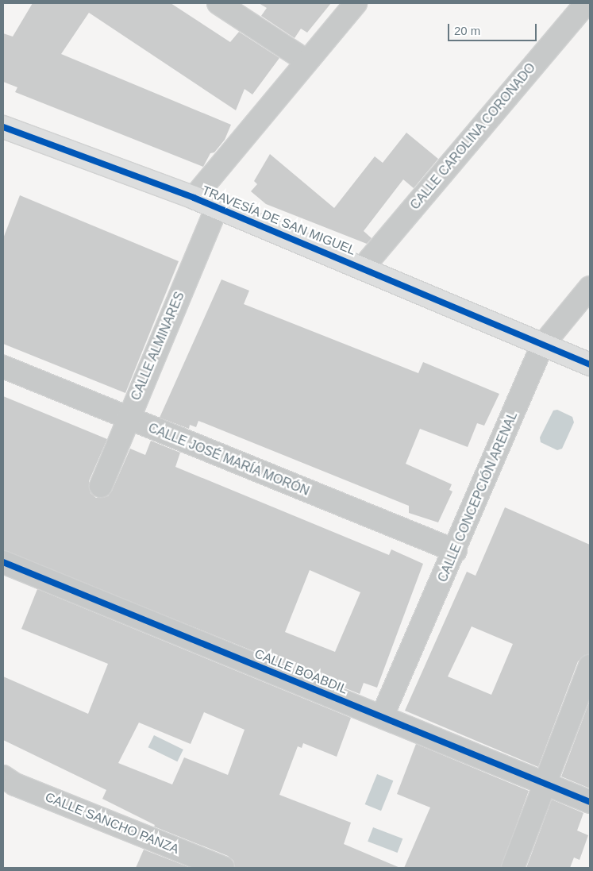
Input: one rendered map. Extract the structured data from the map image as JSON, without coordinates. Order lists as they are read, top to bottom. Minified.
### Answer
{"streets":{"street":["CALLE CAROLINA CORONADO","TRAVESÍA DE SAN MIGUEL","CALLE ALMINARES","CALLE JOSÉ MARÍA MORÓN","CALLE CONCEPCIÓN ARENAL","CALLE BOABDIL","CALLE SANCHO PANZA"]},"crossings":[["CALLE CAROLINA CORONADO","TRAVESÍA DE SAN MIGUEL"],["TRAVESÍA DE SAN MIGUEL","CALLE ALMINARES"],["TRAVESÍA DE SAN MIGUEL","CALLE CONCEPCIÓN ARENAL"],["CALLE ALMINARES","CALLE JOSÉ MARÍA MORÓN"],["CALLE JOSÉ MARÍA MORÓN","CALLE CONCEPCIÓN ARENAL"],["CALLE CONCEPCIÓN ARENAL","CALLE BOABDIL"]],"scale_bar":"20 m"}
